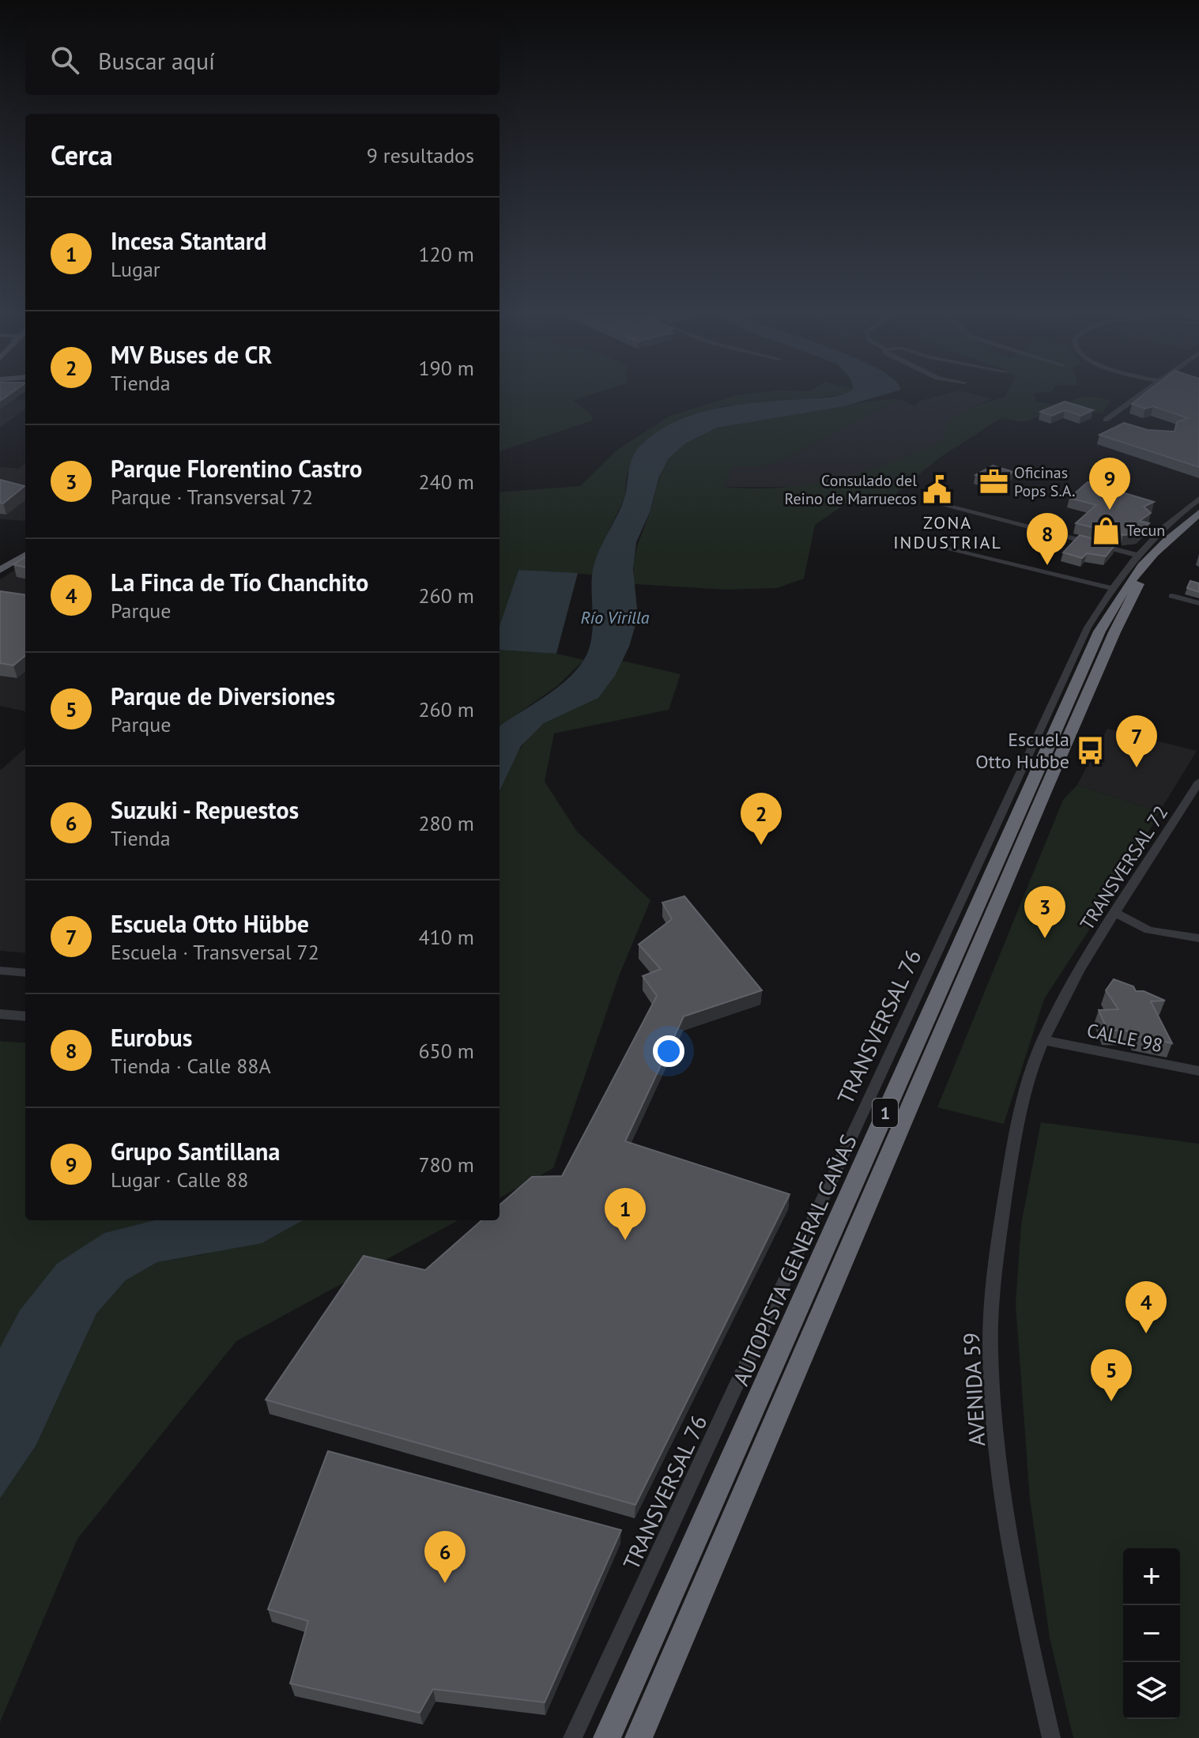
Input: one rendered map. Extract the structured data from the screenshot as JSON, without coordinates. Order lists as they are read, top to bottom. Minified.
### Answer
{"streets":{"highway":["1","AUTOPISTA GENERAL CAÑAS"],"street":["TRANSVERSAL 72","TRANSVERSAL 76","CALLE 98","AVENIDA 59"]},"crossings":[["TRANSVERSAL 72","CALLE 98"],["TRANSVERSAL 72","AVENIDA 59"],["CALLE 98","AVENIDA 59"]],"districts":["ZONA INDUSTRIAL"],"water":["Río Virilla"],"places":{"office":["Oficinas Pops S.A."],"public building":["Consulado del Reino de Marruecos"],"shop":["Tecun"],"bus stop":["Escuela Otto Hubbe"]},"page":{"search":"Buscar aquí","heading":["Cerca","9 resultados"],"list":[{"mark":"1","name":"Incesa Stantard","note":"Lugar","value":"120 m"},{"mark":"2","name":"MV Buses de CR","note":"Tienda","value":"190 m"},{"mark":"3","name":"Parque Florentino Castro","note":"Parque · Transversal 72","value":"240 m"},{"mark":"4","name":"La Finca de Tío Chanchito","note":"Parque","value":"260 m"},{"mark":"5","name":"Parque de Diversiones","note":"Parque","value":"260 m"},{"mark":"6","name":"Suzuki - Repuestos","note":"Tienda","value":"280 m"},{"mark":"7","name":"Escuela Otto Hübbe","note":"Escuela · Transversal 72","value":"410 m"},{"mark":"8","name":"Eurobus","note":"Tienda · Calle 88A","value":"650 m"},{"mark":"9","name":"Grupo Santillana","note":"Lugar · Calle 88","value":"780 m"}],"pins":["9","8","7","2","3","1","4","5","6"],"map_buttons":["+","−"]}}
